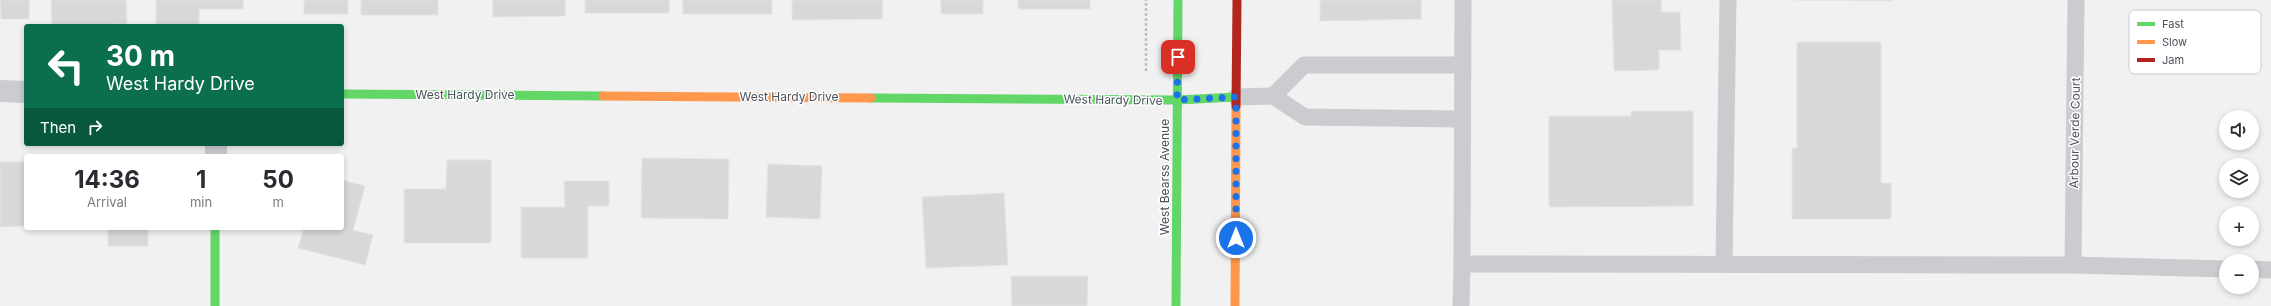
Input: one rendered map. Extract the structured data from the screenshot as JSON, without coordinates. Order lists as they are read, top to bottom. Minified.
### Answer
{"streets":{"street":["West Hardy Drive","West Bearss Avenue"],"lane":["Arbour Verde Court"]},"crossings":[["West Hardy Drive","West Bearss Avenue"]],"legend":["Fast","Slow","Jam"],"page":{"turn":["30 m","West Hardy Drive"],"then":"Then","map_buttons":["+","−"],"eta":["14:36","Arrival","1","min","50","m"]}}
